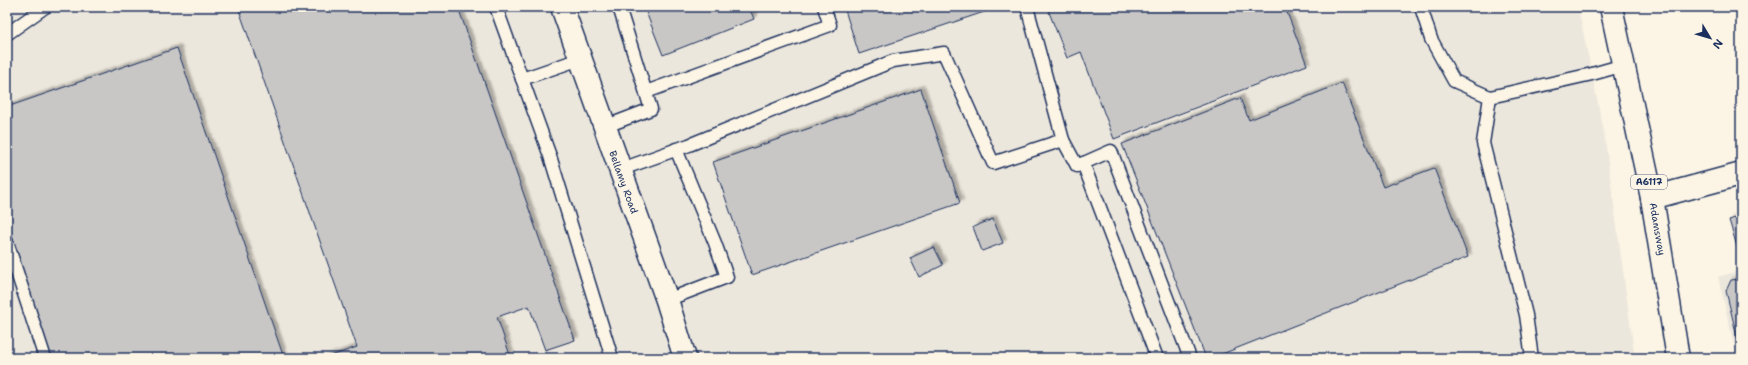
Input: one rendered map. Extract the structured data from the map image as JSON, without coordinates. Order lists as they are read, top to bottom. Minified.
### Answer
{"streets":{"street":["Bellamy Road","A6117","Adamsway"]},"north":"bottom right"}
